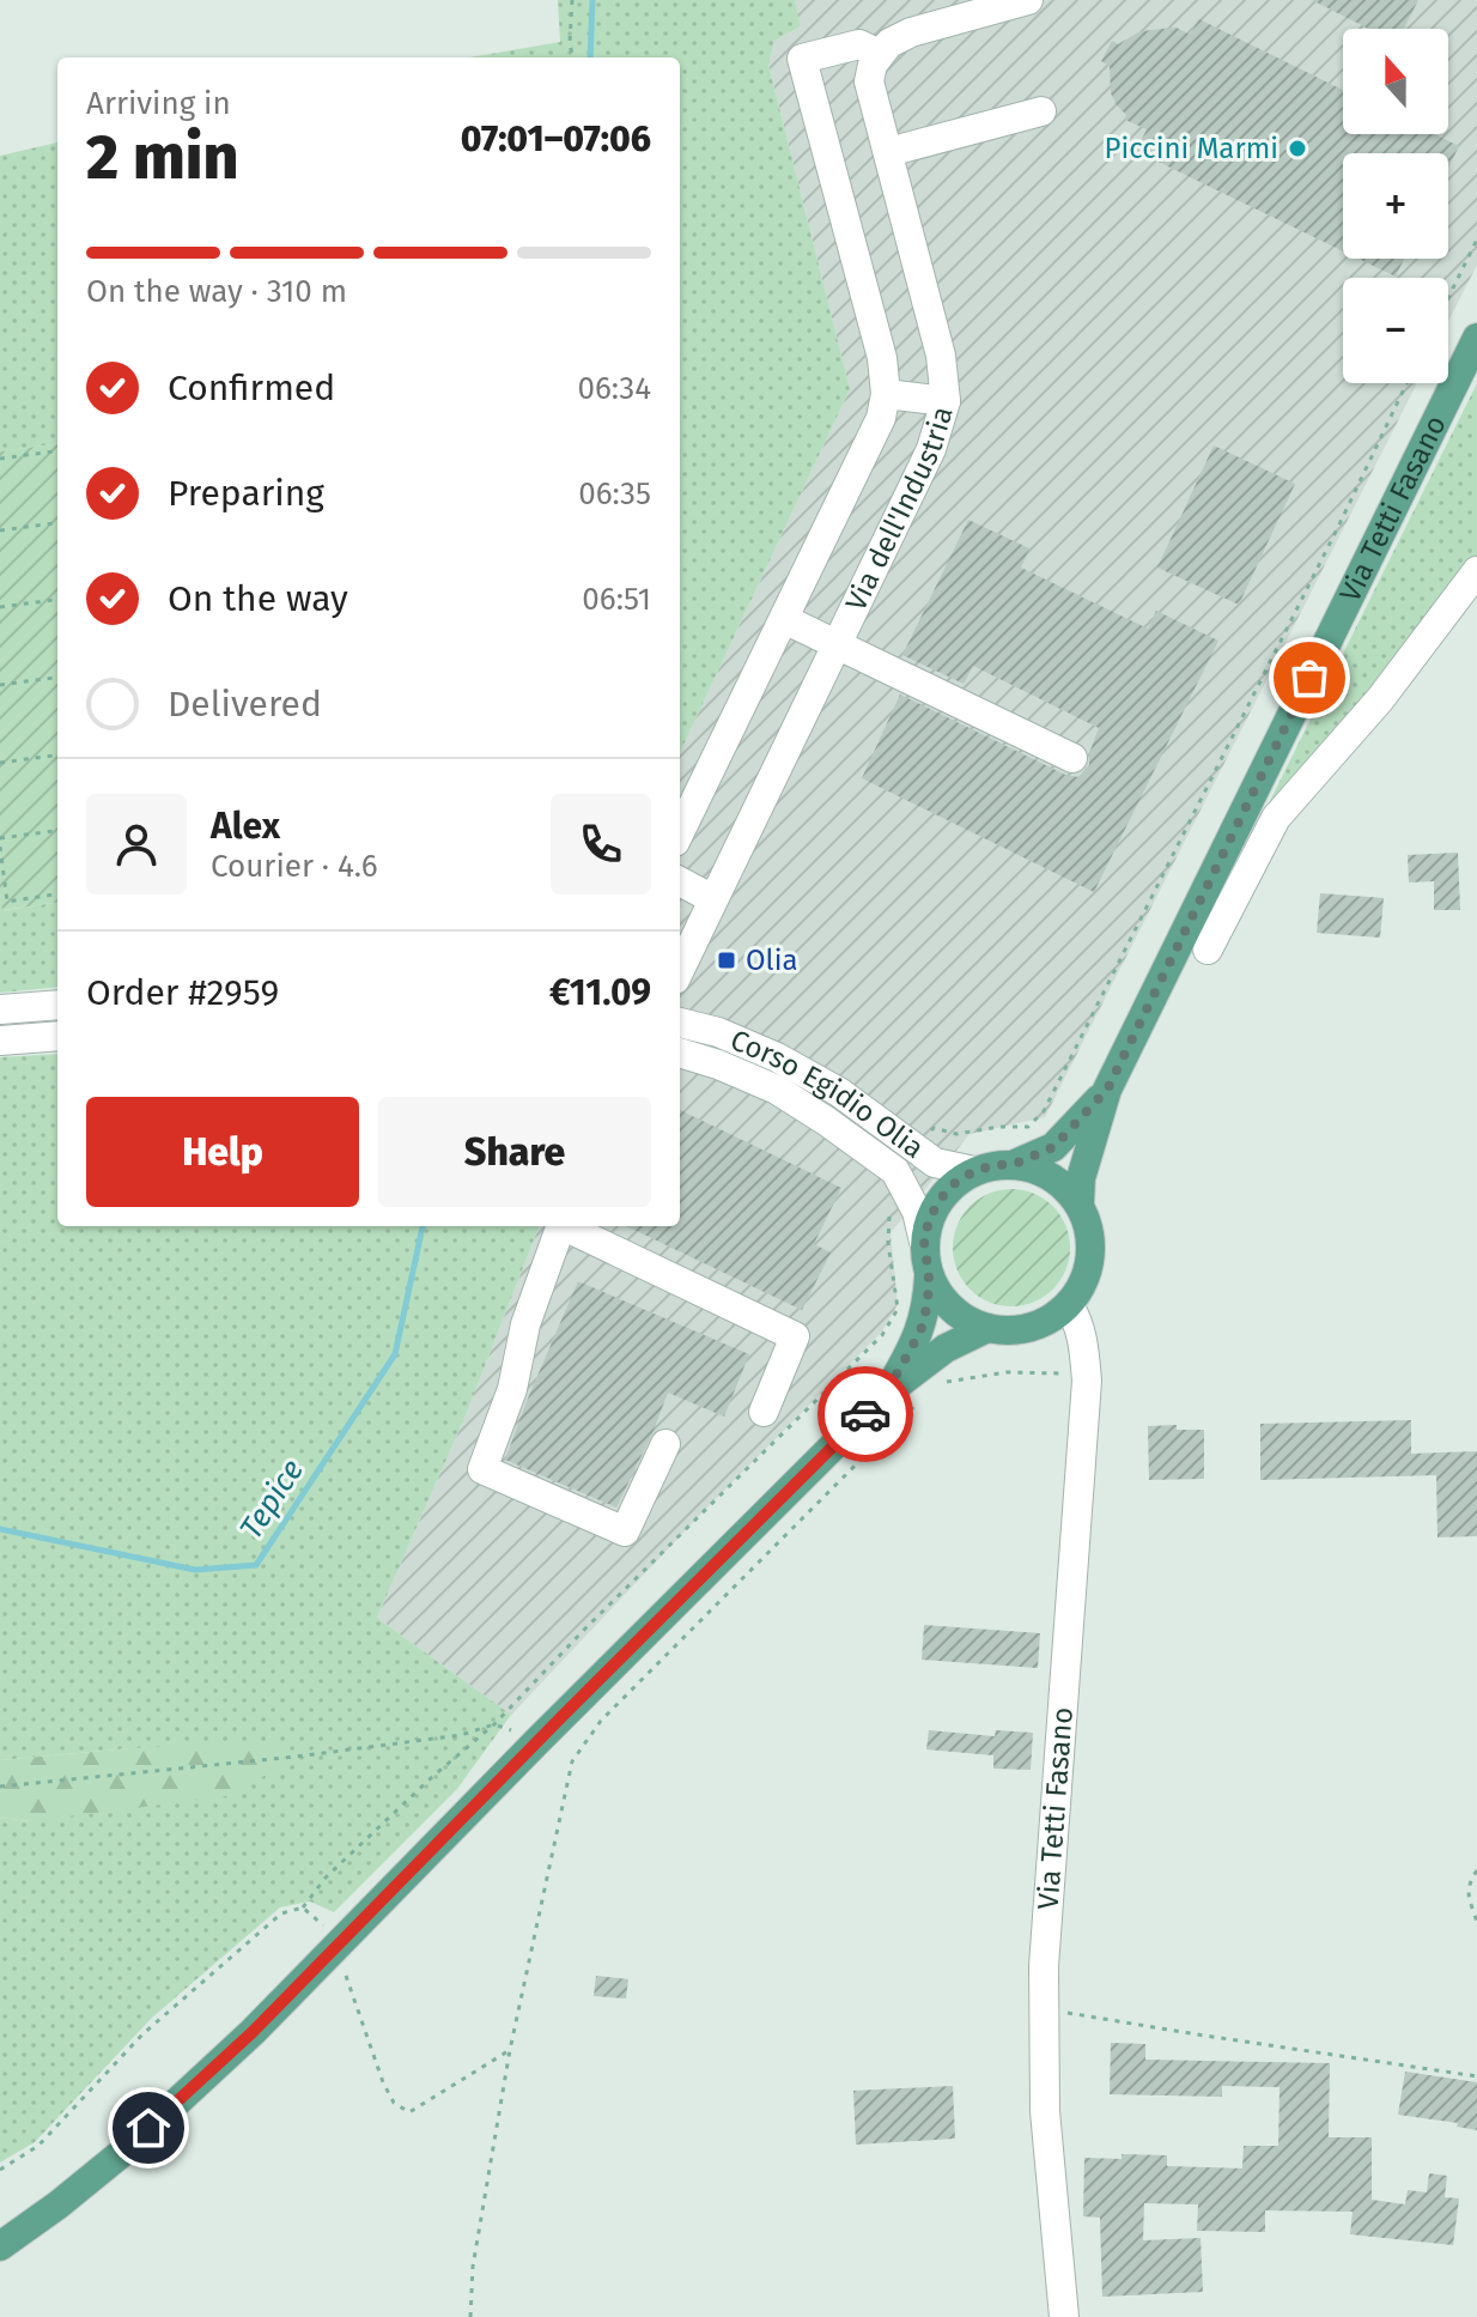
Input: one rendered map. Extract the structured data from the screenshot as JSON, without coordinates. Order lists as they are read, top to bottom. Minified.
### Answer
{"streets":{"main road":["Via Tetti Fasano"],"street":["Via dell'Industria","Corso Egidio Olia"]},"crossings":[["Via Tetti Fasano","Corso Egidio Olia"]],"water":["Tepice"],"places":{"other":["Piccini Marmi"],"transit":["Olia"]},"north":"top","page":{"map_buttons":["+","−"],"heading":["2 min","Arriving in","07:01–07:06"],"panel":["Alex","Courier · 4.6","Order #2959","€11.09"],"bar":"On the way · 310 m","list":[["Confirmed","06:34"],["Preparing","06:35"],["On the way","06:51"],"Delivered"],"buttons":["Help","Share"]}}
